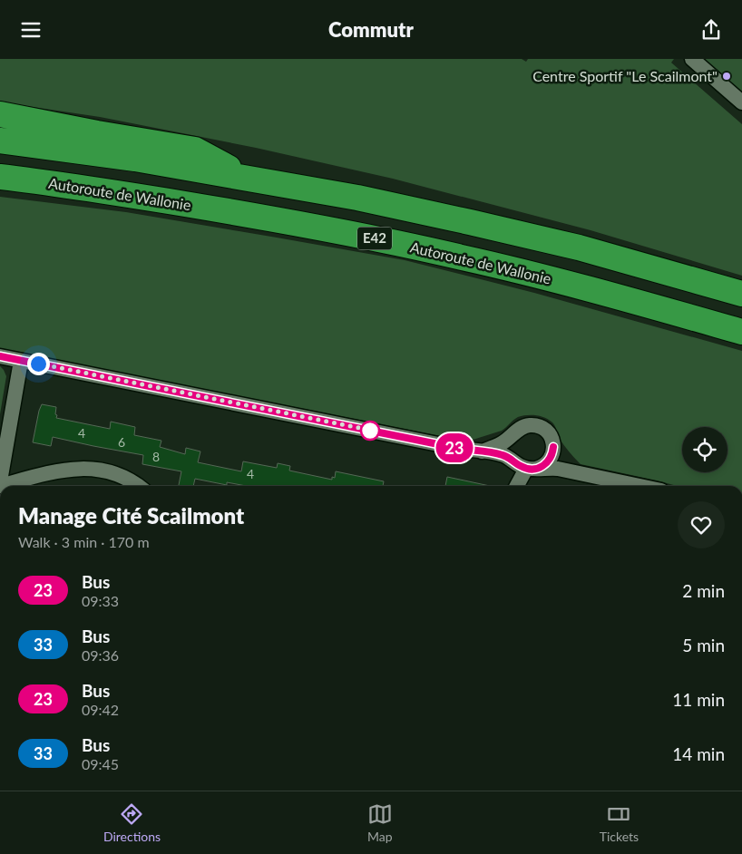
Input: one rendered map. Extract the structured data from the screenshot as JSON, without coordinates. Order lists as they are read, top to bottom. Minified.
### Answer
{"streets":{"highway":["Autoroute de Wallonie","E42"]},"places":["Centre Sportif \"Le Scailmont\""],"lines":["bus line 23"],"house_numbers":["4","6","8","4"],"page":{"header":"Commutr","on_map":"23","heading":["Manage Cité Scailmont","Walk · 3 min · 170 m"],"list":[{"mark":"23","name":"Bus","note":"09:33","value":"2 min"},{"mark":"33","name":"Bus","note":"09:36","value":"5 min"},{"mark":"23","name":"Bus","note":"09:42","value":"11 min"},{"mark":"33","name":"Bus","note":"09:45","value":"14 min"}],"tabs":["Directions","Map","Tickets"]}}
